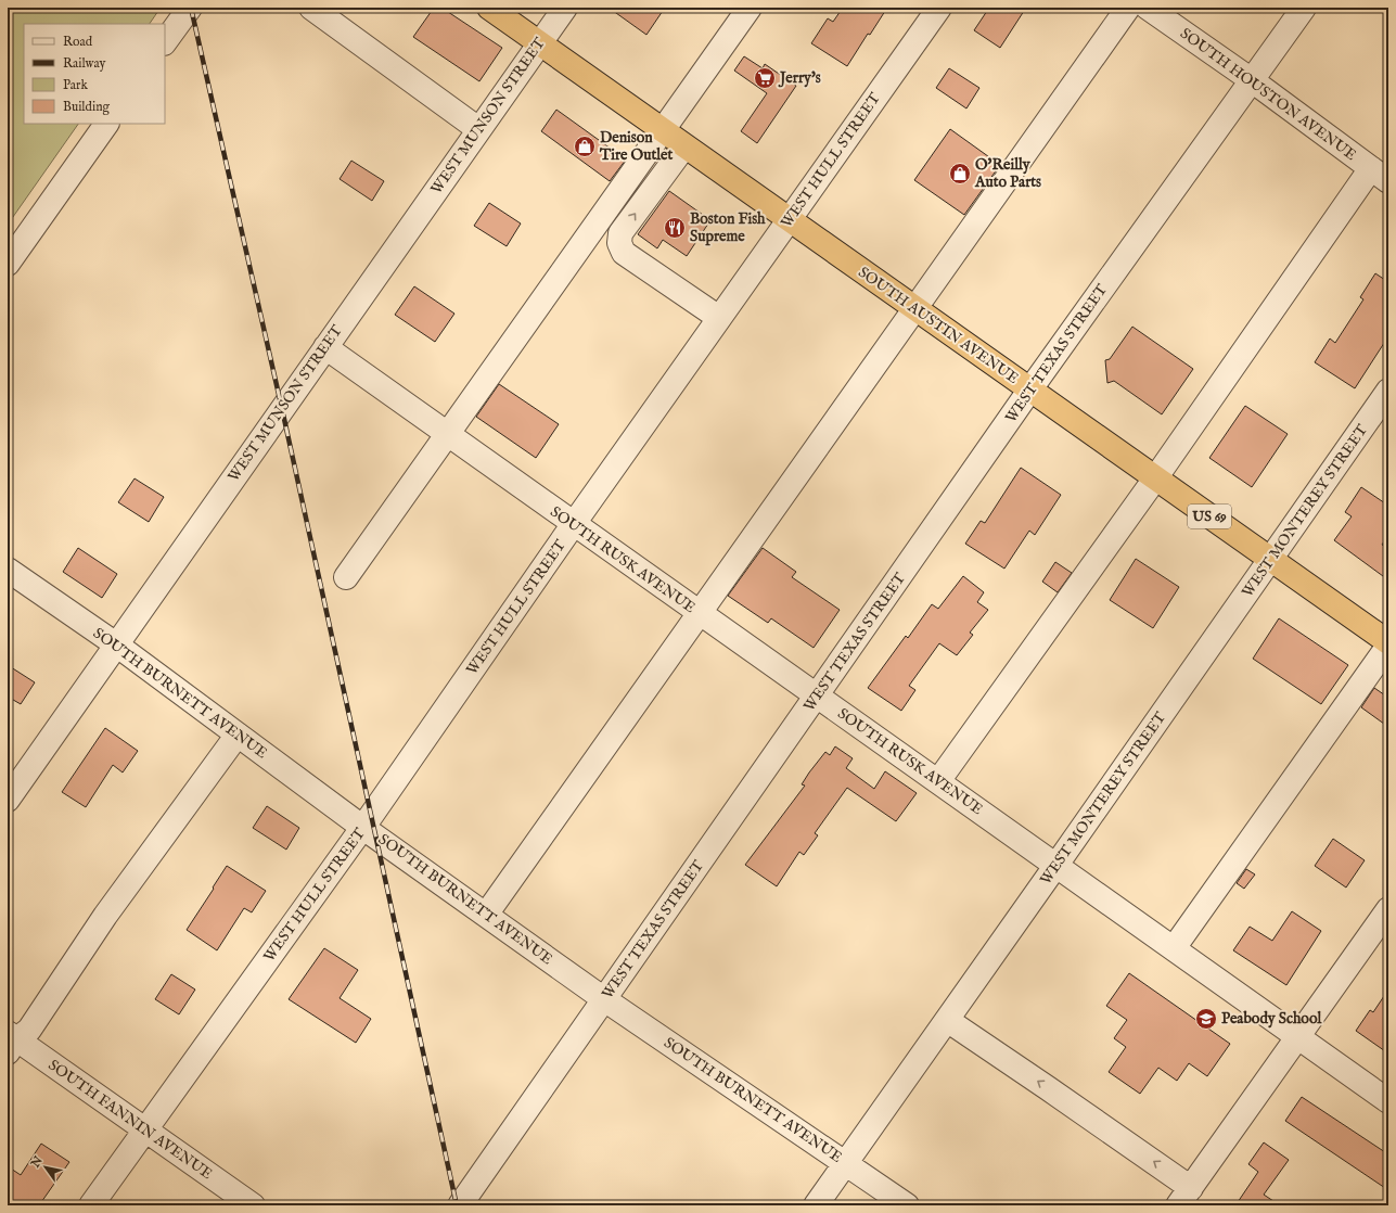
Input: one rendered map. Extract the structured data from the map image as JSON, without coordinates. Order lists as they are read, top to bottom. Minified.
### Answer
{"streets":{"highway":["SOUTH AUSTIN AVENUE","US 69"],"street":["SOUTH HOUSTON AVENUE","WEST MUNSON STREET","WEST HULL STREET","WEST TEXAS STREET","WEST MONTEREY STREET","SOUTH RUSK AVENUE","SOUTH BURNETT AVENUE","SOUTH FANNIN AVENUE"]},"crossings":[["SOUTH HOUSTON AVENUE","WEST TEXAS STREET"],["WEST MUNSON STREET","SOUTH AUSTIN AVENUE"],["WEST MUNSON STREET","SOUTH RUSK AVENUE"],["WEST MUNSON STREET","SOUTH BURNETT AVENUE"],["WEST HULL STREET","SOUTH AUSTIN AVENUE"],["WEST HULL STREET","SOUTH RUSK AVENUE"],["WEST HULL STREET","SOUTH BURNETT AVENUE"],["WEST HULL STREET","SOUTH FANNIN AVENUE"],["SOUTH AUSTIN AVENUE","WEST TEXAS STREET"],["SOUTH AUSTIN AVENUE","WEST MONTEREY STREET"],["WEST TEXAS STREET","SOUTH RUSK AVENUE"],["WEST TEXAS STREET","SOUTH BURNETT AVENUE"],["WEST MONTEREY STREET","SOUTH RUSK AVENUE"],["WEST MONTEREY STREET","SOUTH BURNETT AVENUE"]],"places":{"supermarket":["Jerry's"],"shop":["Denison Tire Outlet","O'Reilly Auto Parts"],"restaurant":["Boston Fish Supreme"],"school or university":["Peabody School"]},"legend":["Road","Railway","Park","Building"],"north":"top left"}
